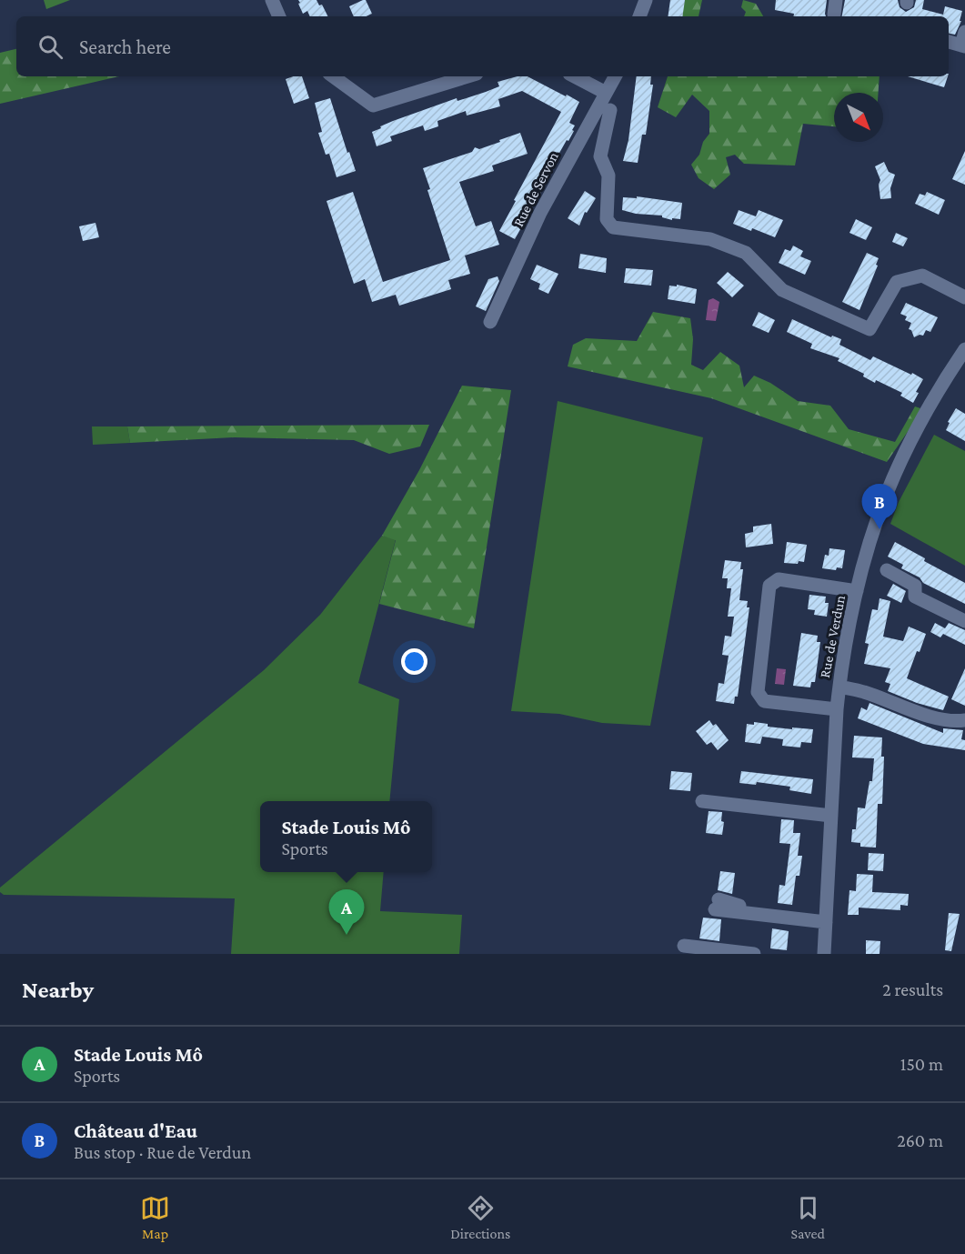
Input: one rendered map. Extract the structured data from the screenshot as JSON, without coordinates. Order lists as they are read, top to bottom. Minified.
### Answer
{"streets":{"street":["Rue de Servon","Rue de Verdun"]},"north":"bottom right","page":{"search":"Search here","pins":["B","A"],"popup":["Stade Louis Mô","Sports"],"heading":["Nearby","2 results"],"list":[{"mark":"A","name":"Stade Louis Mô","note":"Sports","value":"150 m"},{"mark":"B","name":"Château d'Eau","note":"Bus stop · Rue de Verdun","value":"260 m"}],"nav":["Map","Directions","Saved"]}}
